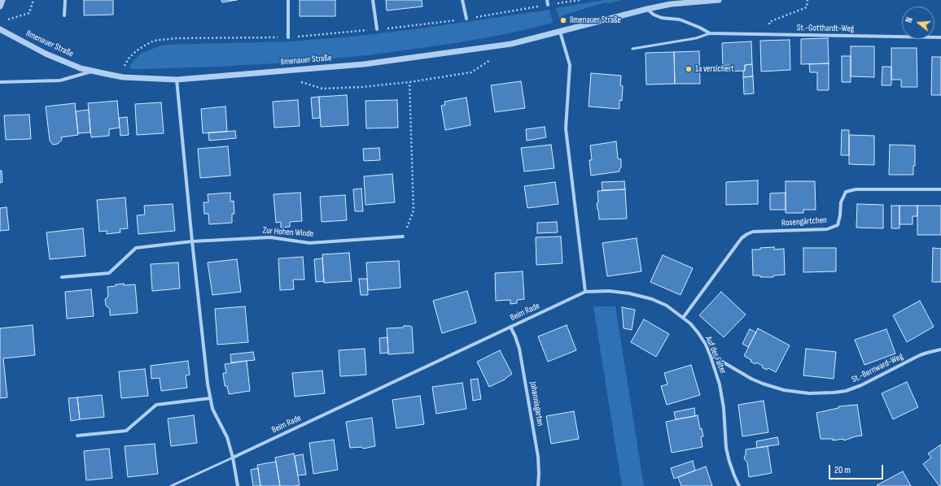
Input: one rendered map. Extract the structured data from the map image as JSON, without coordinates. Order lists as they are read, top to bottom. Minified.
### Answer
{"streets":{"street":["St.-Gotthardt-Weg","Ilmenauer Straße","Rosengärtchen","Zur Hohen Winde","Beim Rade","Auf der Falter","St.-Bernward-Weg","Johannisgarten"]},"crossings":[["Rosengärtchen","Auf der Falter"],["Beim Rade","Auf der Falter"],["Beim Rade","Johannisgarten"],["Auf der Falter","St.-Bernward-Weg"]],"places":["Ilmenauer Straße","1a versichert"],"scale_bar":"20 m","north":"left"}
